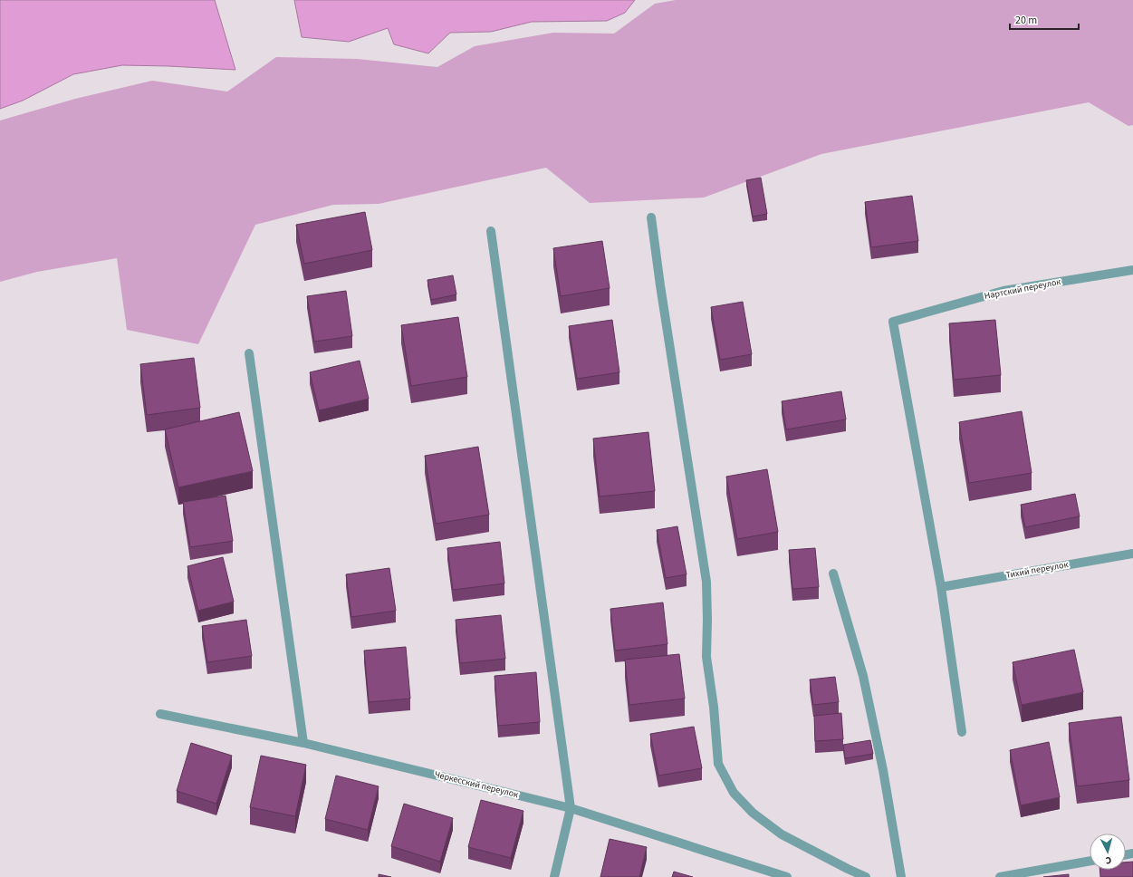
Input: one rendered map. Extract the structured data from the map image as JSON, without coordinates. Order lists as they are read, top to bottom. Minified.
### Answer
{"streets":{"street":["Нартский переулок","Тихий переулок","Черкесский переулок"]},"crossings":[["Нартский переулок","Тихий переулок"]],"scale_bar":"20 m","north":"bottom"}
